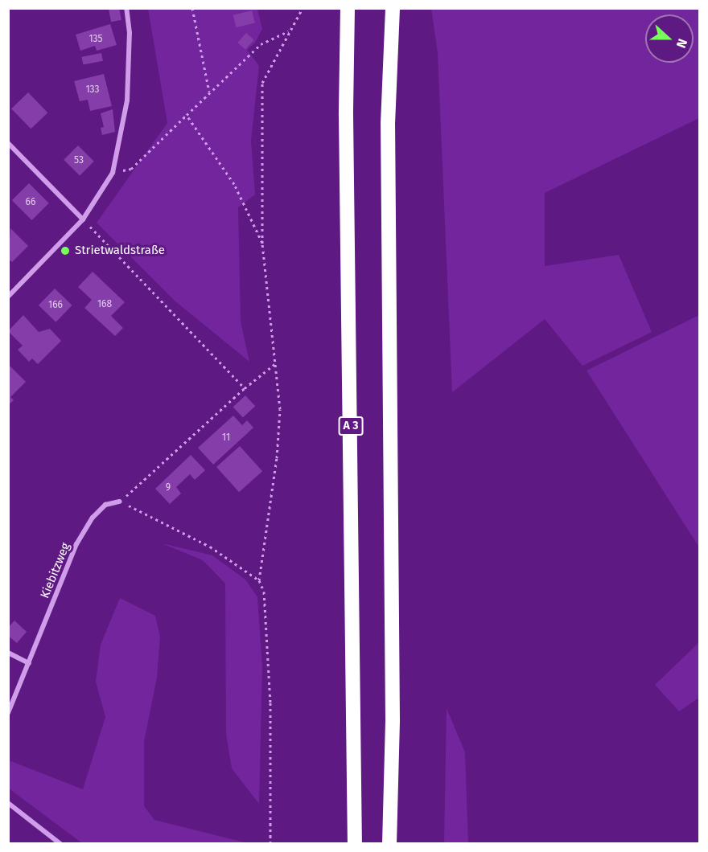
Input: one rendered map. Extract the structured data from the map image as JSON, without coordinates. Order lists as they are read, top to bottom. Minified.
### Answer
{"streets":{"highway":["A 3"],"street":["Kiebitzweg"]},"places":["Strietwaldstraße"],"house_numbers":["135","133","53","66","168","166","11","9"],"north":"right"}
